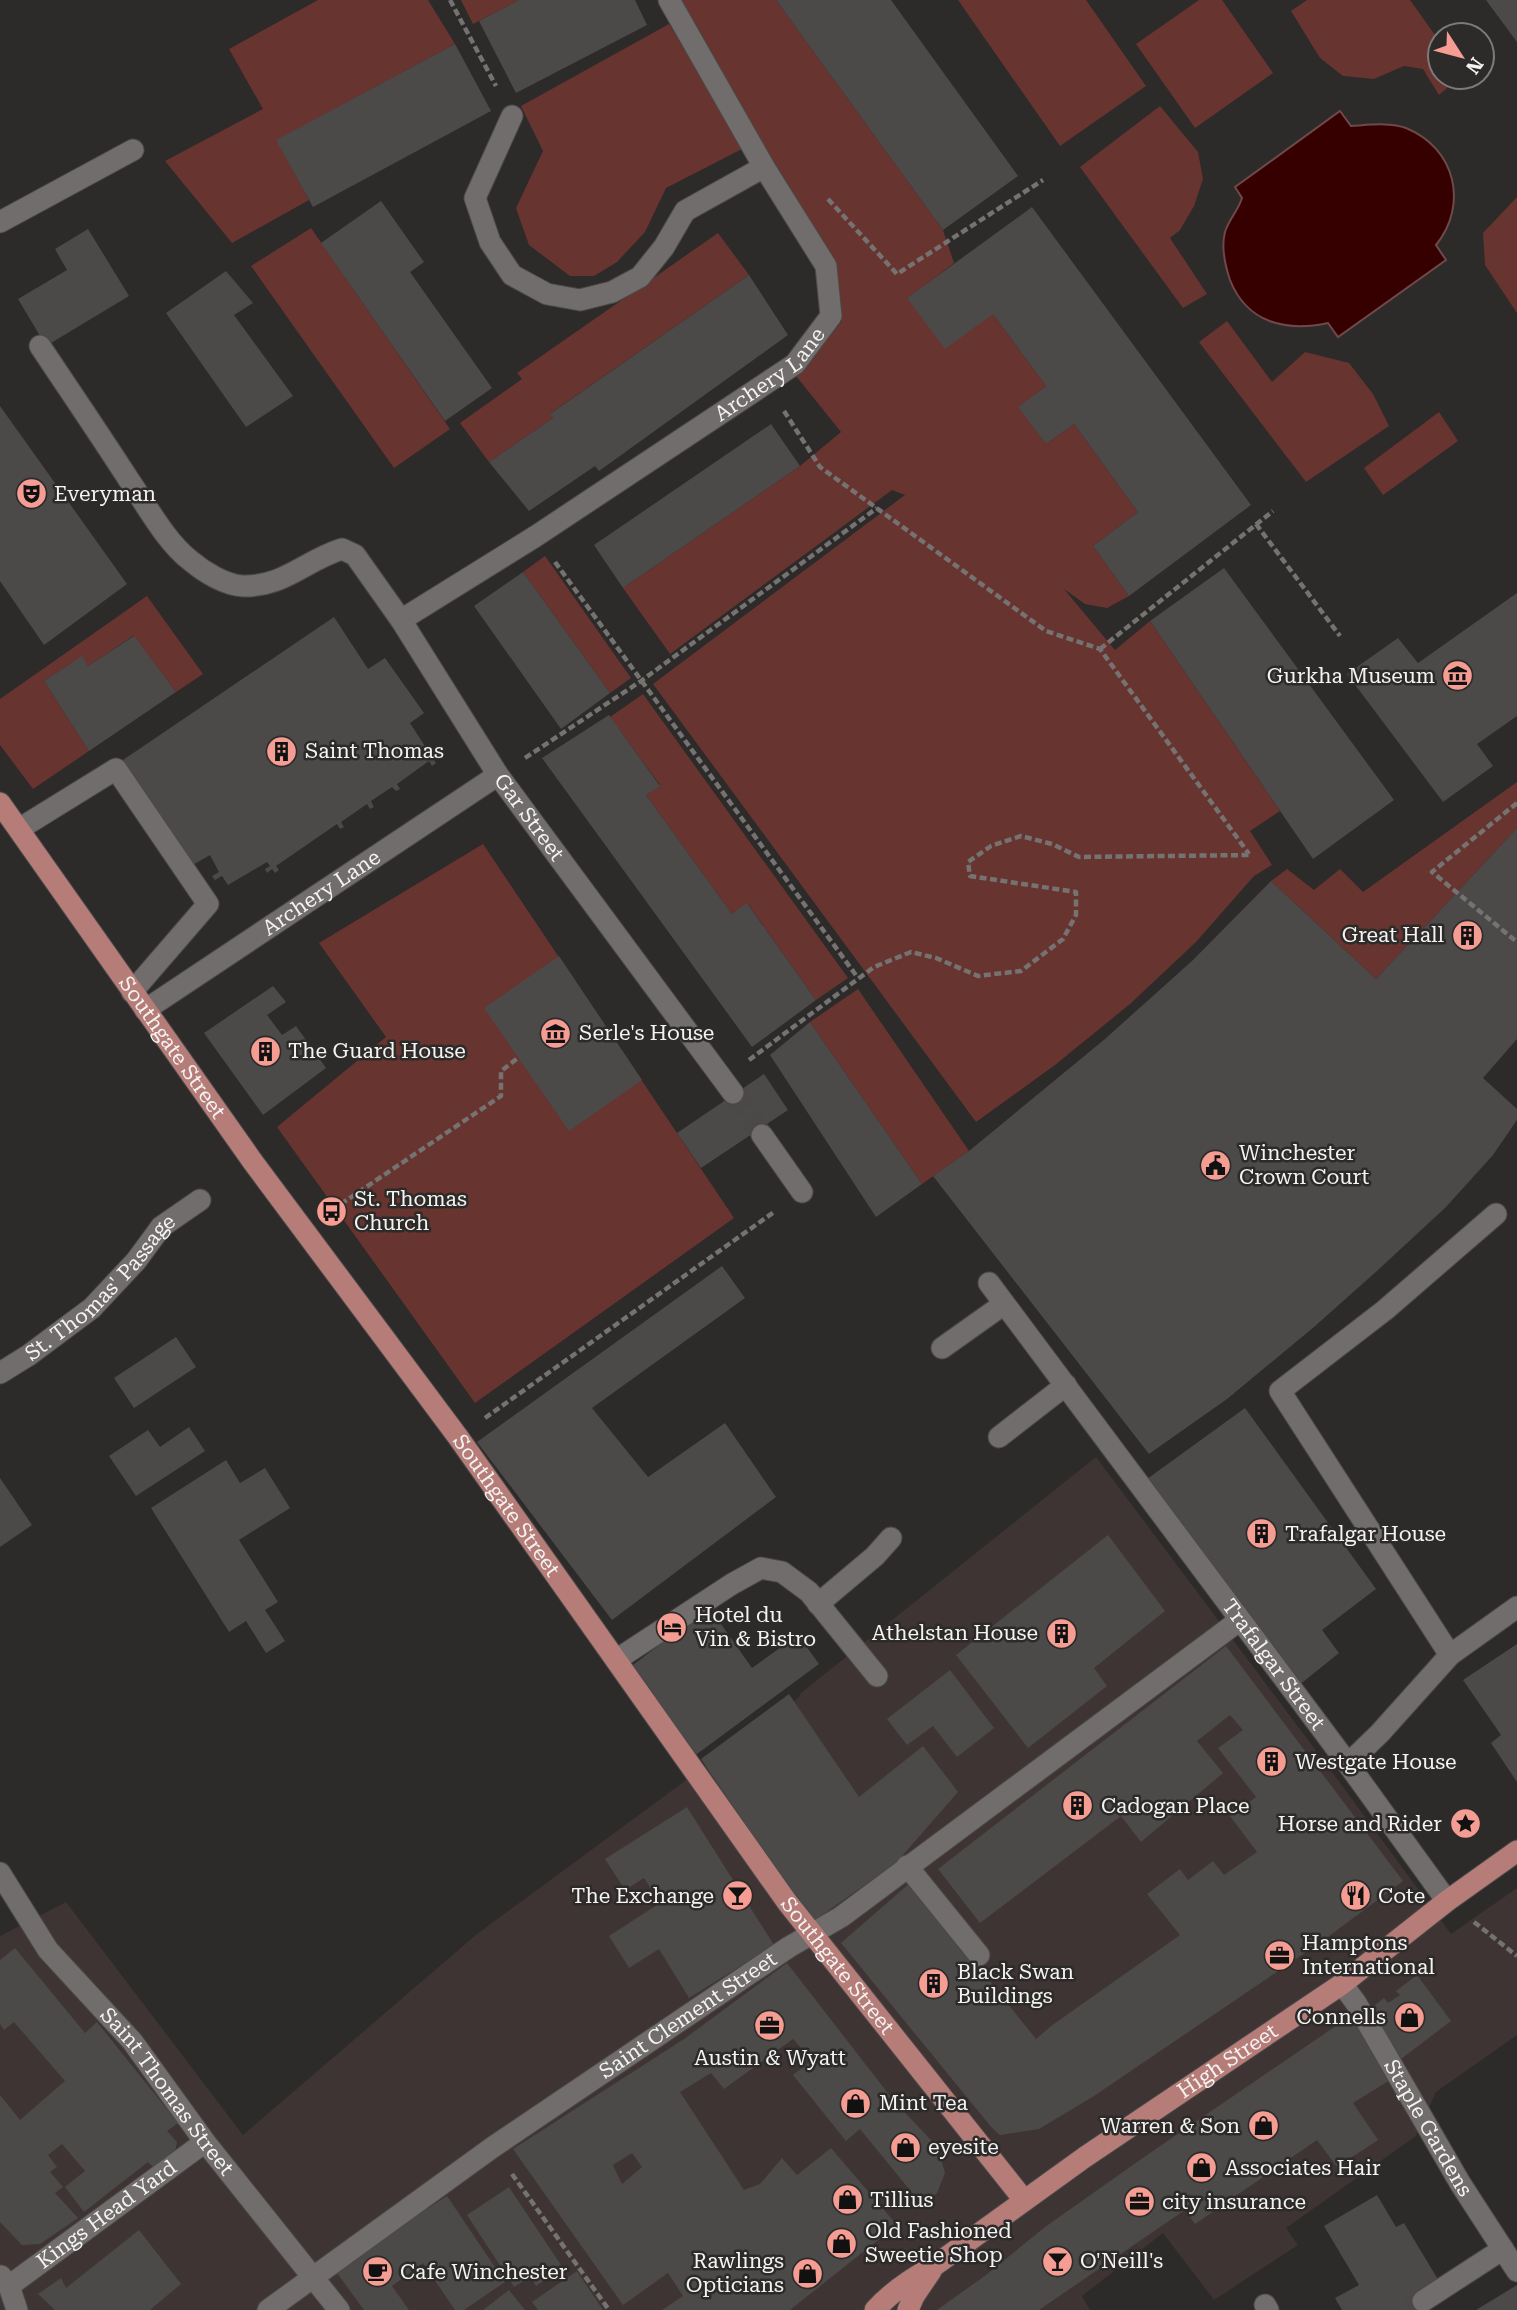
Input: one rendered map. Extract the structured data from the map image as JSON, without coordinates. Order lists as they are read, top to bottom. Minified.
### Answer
{"streets":{"main road":["Southgate Street","High Street"],"street":["Archery Lane","Gar Street","St. Thomas' Passage","Trafalgar Street","Saint Clement Street","Saint Thomas Street","Staple Gardens","Kings Head Yard"]},"crossings":[["Archery Lane","Gar Street"],["Archery Lane","Southgate Street"],["Southgate Street","Saint Clement Street"],["Southgate Street","High Street"],["Trafalgar Street","Saint Clement Street"],["Trafalgar Street","High Street"],["Saint Clement Street","Saint Thomas Street"],["High Street","Staple Gardens"],["Saint Thomas Street","Kings Head Yard"]],"places":{"theatre":["Everyman"],"museum":["Gurkha Museum","Serle's House"],"building":["Saint Thomas","Great Hall","The Guard House","Trafalgar House","Athelstan House","Westgate House","Cadogan Place","Black Swan Buildings"],"public building":["Winchester Crown Court"],"bus stop":["St. Thomas Church"],"hotel":["Hotel du Vin & Bistro"],"place":["Horse and Rider"],"bar":["The Exchange","O'Neill's"],"restaurant":["Cote"],"office":["Hamptons International","Austin & Wyatt","city insurance"],"shop":["Connells","Mint Tea","Warren & Son","eyesite","Associates Hair","Tillius","Old Fashioned Sweetie Shop","Rawlings Opticians"],"cafe":["Cafe Winchester"]},"north":"bottom right"}
